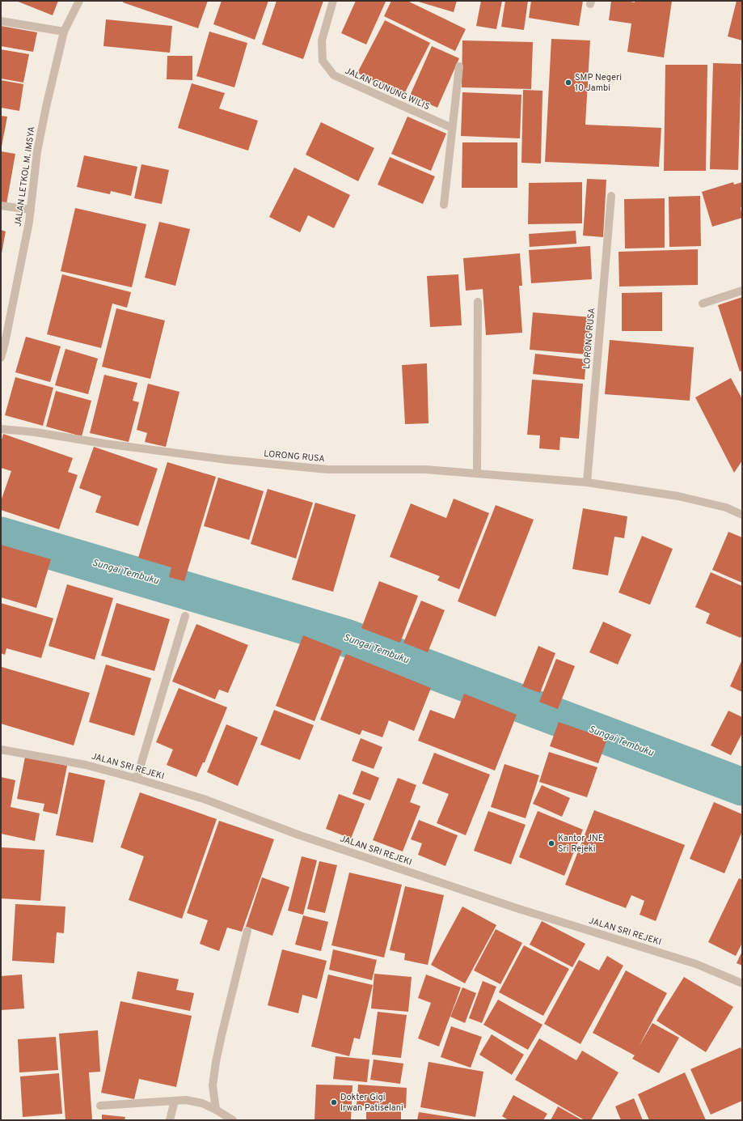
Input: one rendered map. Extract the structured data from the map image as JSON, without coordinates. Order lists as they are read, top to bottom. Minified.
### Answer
{"streets":{"street":["JALAN GUNUNG WILIS","JALAN LETKOL M. IMSYA","LORONG RUSA","JALAN SRI REJEKI"]},"water":["Sungai Tembuku"],"places":["SMP Negeri 10 Jambi","Kantor JNE Sri Rejeki","Dokter Gigi Irwan Patiselani"]}
